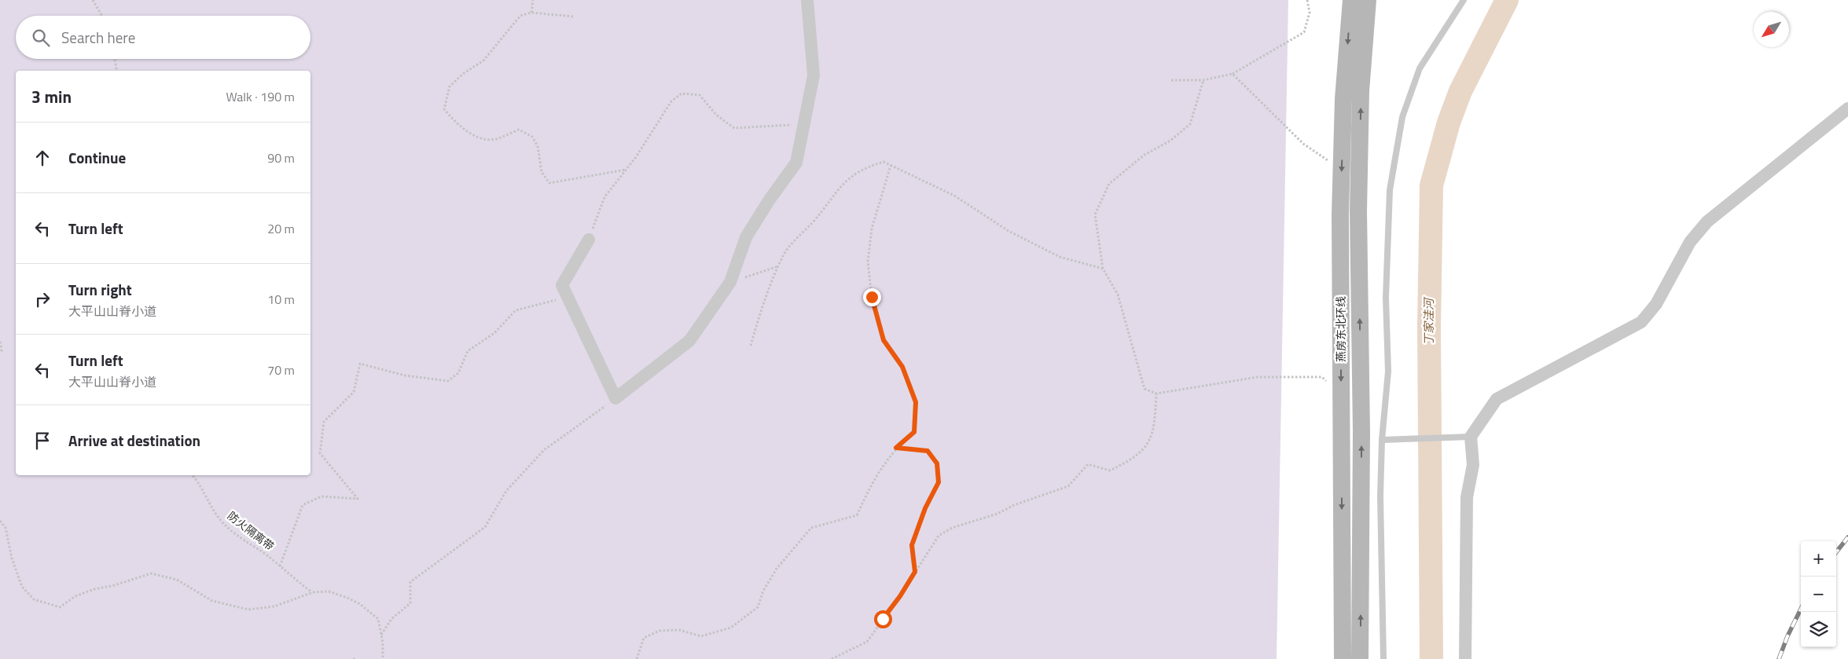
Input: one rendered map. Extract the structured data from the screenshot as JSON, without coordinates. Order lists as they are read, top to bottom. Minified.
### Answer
{"streets":{"main road":["燕房东北环线"],"path":["防火隔离带"]},"water":["丁家洼河"],"north":"bottom left","page":{"search":"Search here","heading":["3 min","Walk · 190 m"],"list":[["Continue","90 m"],["Turn left","20 m"],["Turn right","大平山山脊小道","10 m"],["Turn left","大平山山脊小道","70 m"],"Arrive at destination"],"map_buttons":["+","−"]}}
